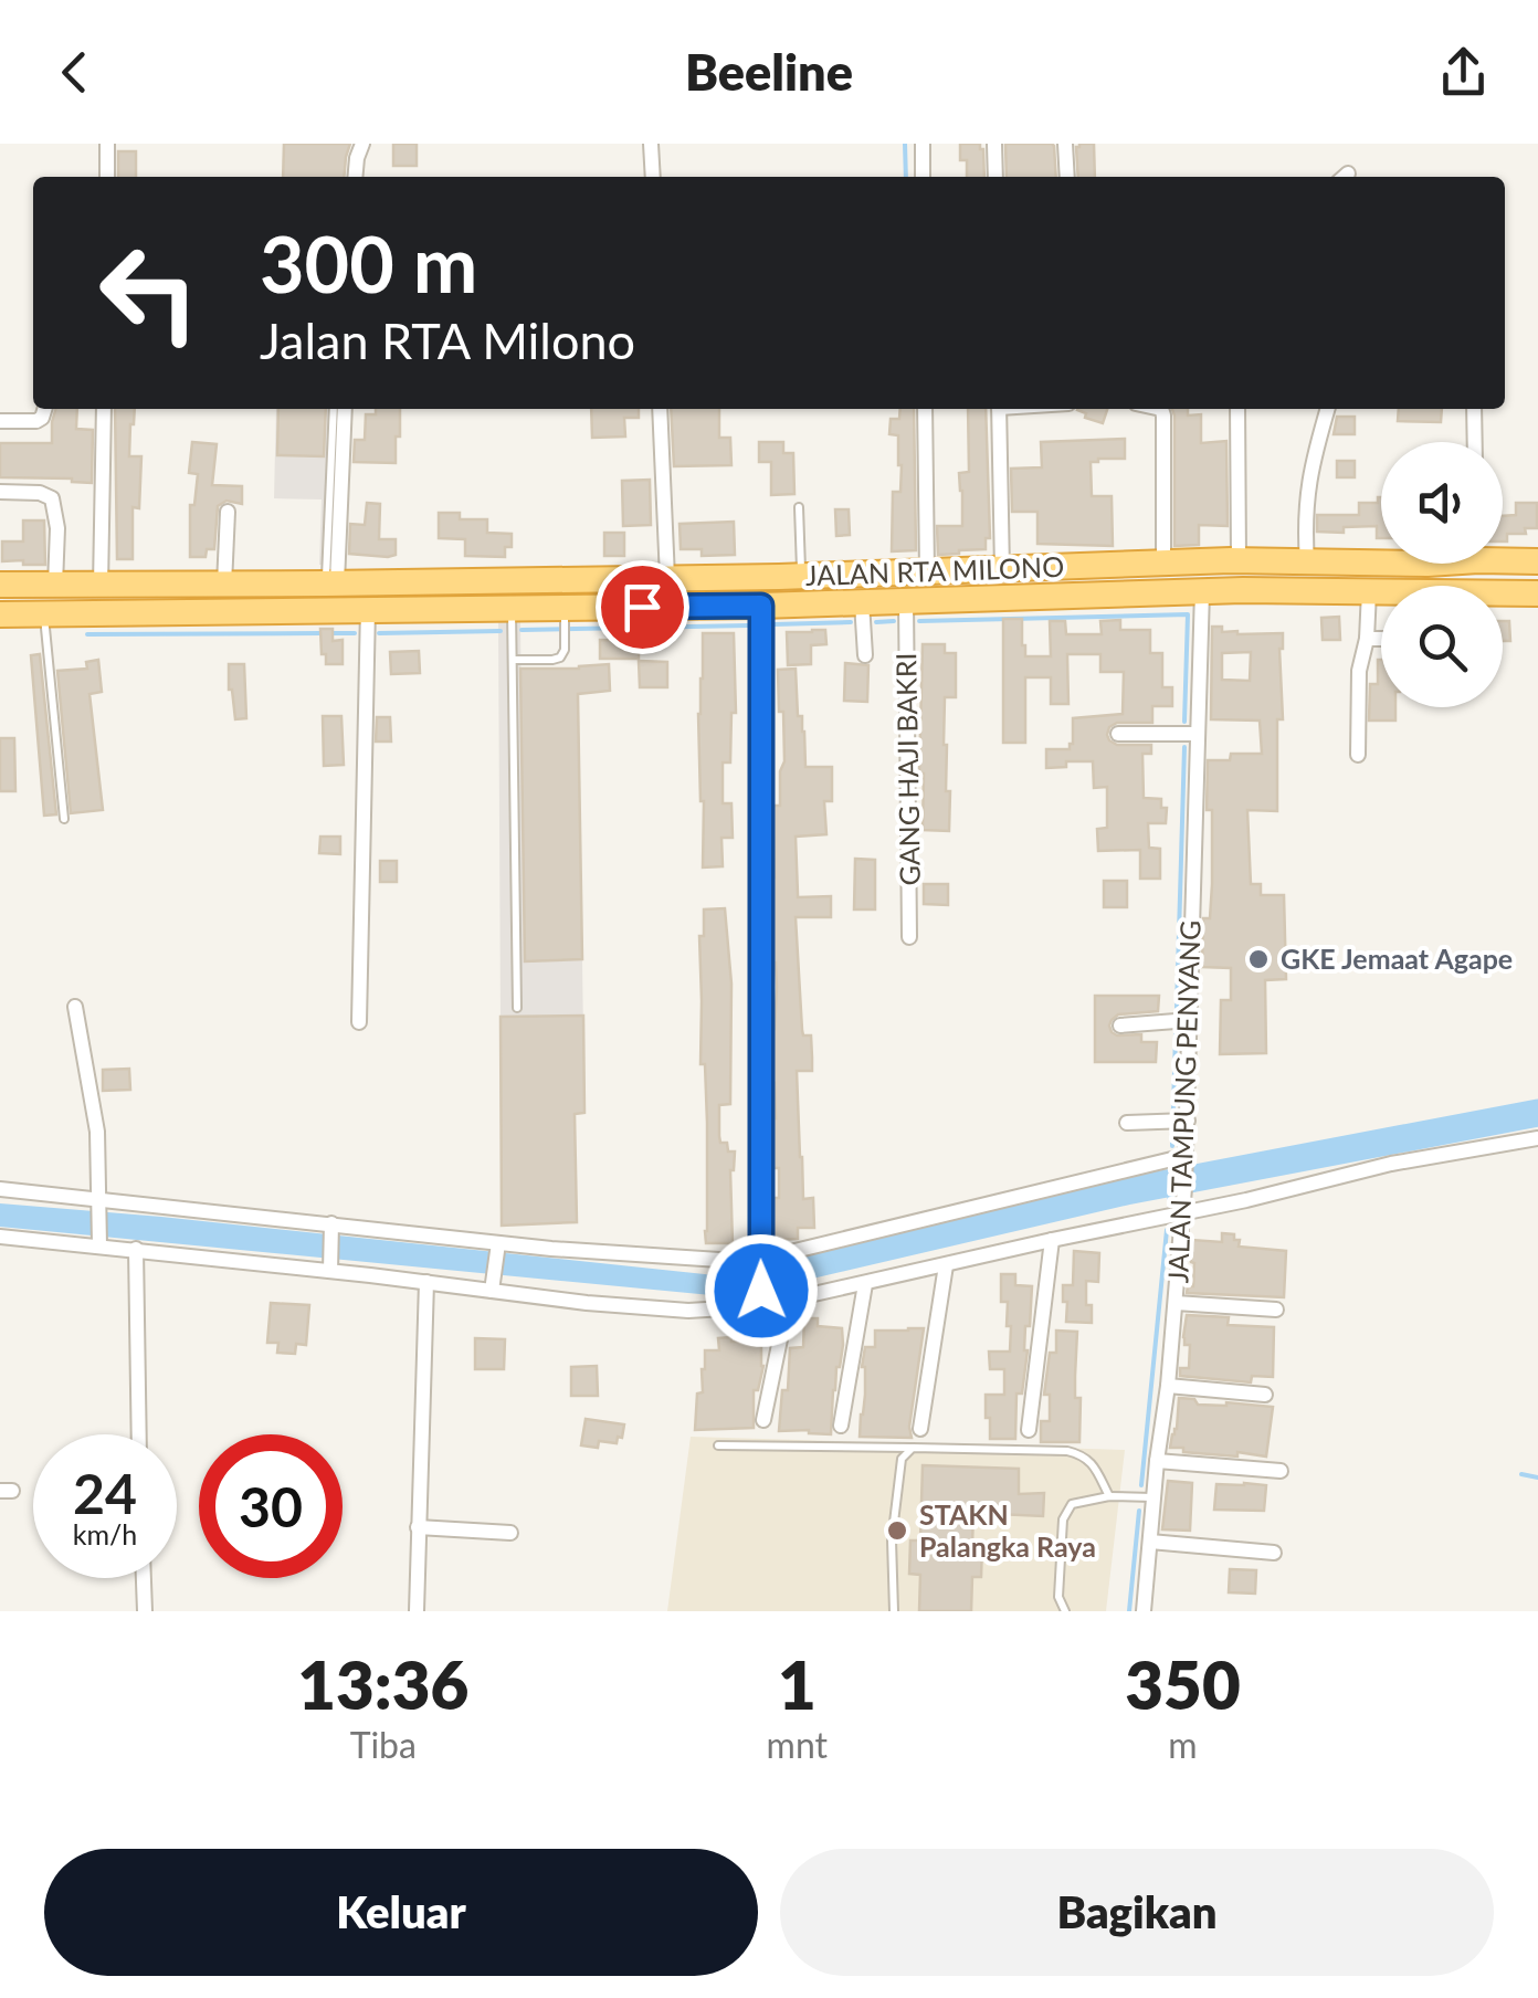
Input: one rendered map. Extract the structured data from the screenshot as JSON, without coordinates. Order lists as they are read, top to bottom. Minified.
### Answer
{"streets":{"highway":["JALAN RTA MILONO"],"street":["GANG HAJI BAKRI","JALAN TAMPUNG PENYANG"]},"crossings":[["JALAN RTA MILONO","GANG HAJI BAKRI"],["JALAN RTA MILONO","JALAN TAMPUNG PENYANG"]],"places":["GKE Jemaat Agape","STAKN Palangka Raya"],"page":{"header":"Beeline","turn":["300 m","Jalan RTA Milono"],"speed":"24 km/h","limit":"30","eta":["13:36","Tiba","1","mnt","350","m"],"buttons":["Keluar","Bagikan"]}}
